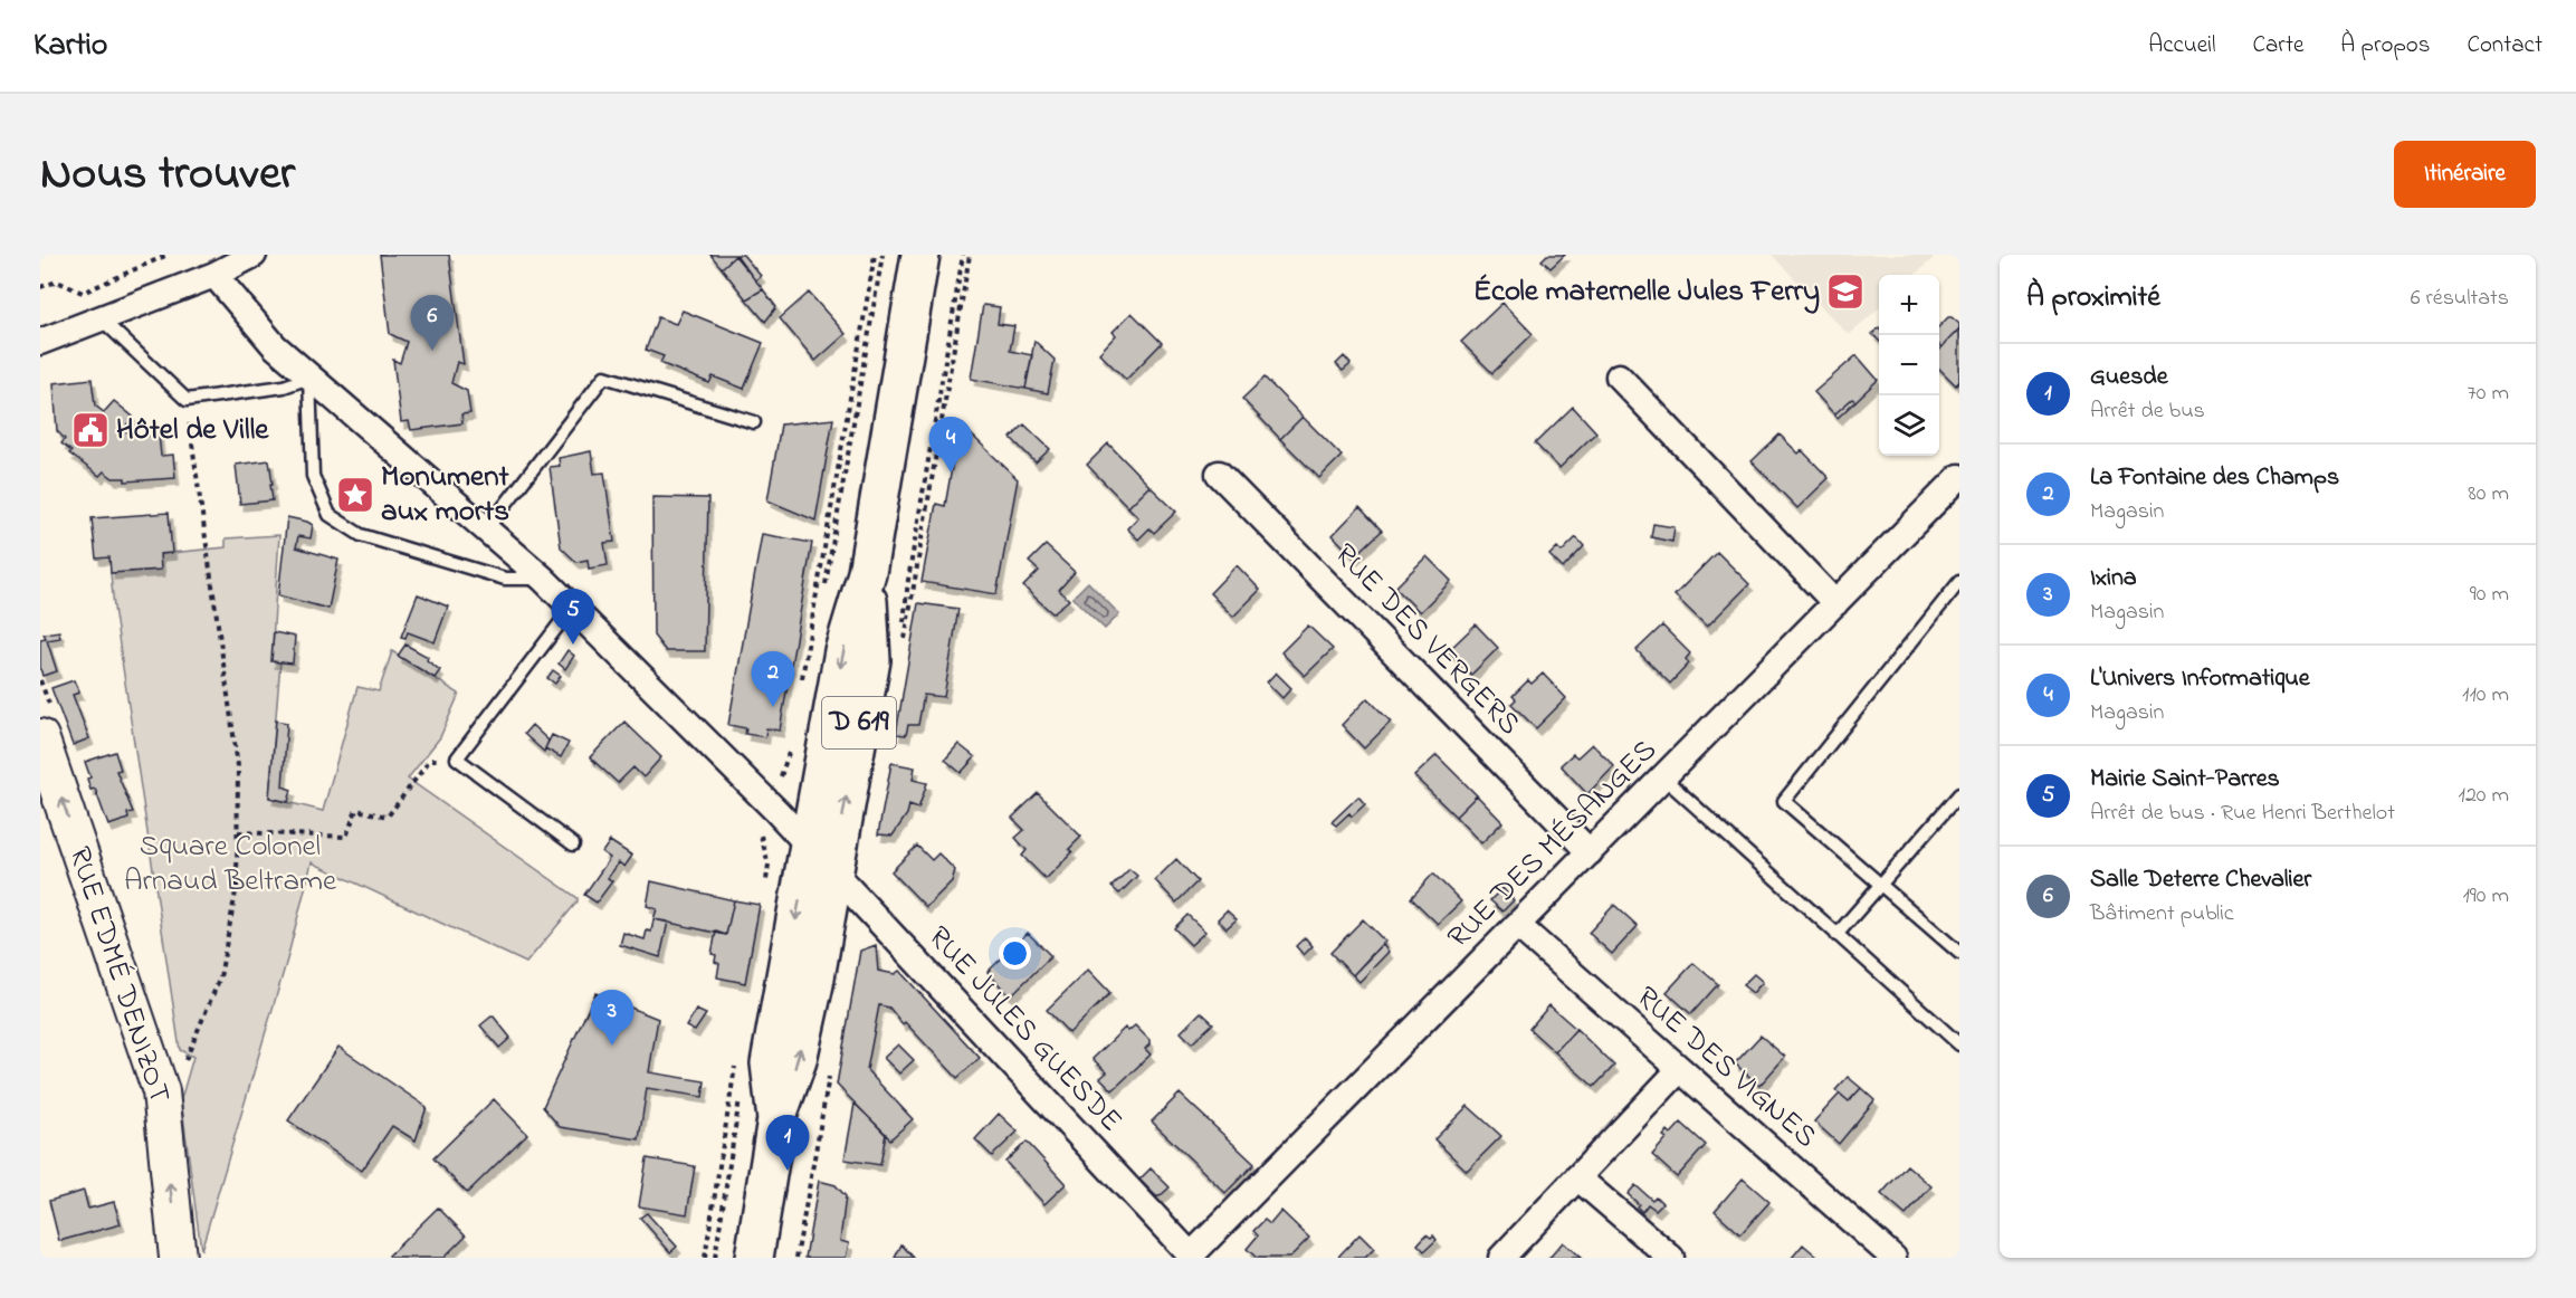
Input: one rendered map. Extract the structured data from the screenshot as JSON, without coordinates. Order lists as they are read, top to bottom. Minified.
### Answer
{"streets":{"main road":["D 619"],"street":["RUE DES VERGERS","RUE DES MÉSANGES","RUE EDMÉ DENIZOT","RUE JULES GUESDE","RUE DES VIGNES"]},"crossings":[["RUE DES VERGERS","RUE DES MÉSANGES"],["D 619","RUE JULES GUESDE"],["RUE DES MÉSANGES","RUE JULES GUESDE"],["RUE DES MÉSANGES","RUE DES VIGNES"]],"one_way":["RUE EDMÉ DENIZOT"],"parks":["Square Colonel Arnaud Beltrame"],"places":{"school or university":["École maternelle Jules Ferry"],"public building":["Hôtel de Ville"],"place":["Monument aux morts"]},"page":{"header":"Kartio","nav":["Accueil","Carte","À propos","Contact"],"title":"Nous trouver","buttons":"Itinéraire","heading":["À proximité","6 résultats"],"map_buttons":["+","−"],"pins":["6","4","5","2","3","1"],"list":[{"mark":"1","name":"Guesde","note":"Arrêt de bus","value":"70 m"},{"mark":"2","name":"La Fontaine des Champs","note":"Magasin","value":"80 m"},{"mark":"3","name":"Ixina","note":"Magasin","value":"90 m"},{"mark":"4","name":"L'Univers Informatique","note":"Magasin","value":"110 m"},{"mark":"5","name":"Mairie Saint-Parres","note":"Arrêt de bus · Rue Henri Berthelot","value":"120 m"},{"mark":"6","name":"Salle Deterre Chevalier","note":"Bâtiment public","value":"190 m"}]}}
